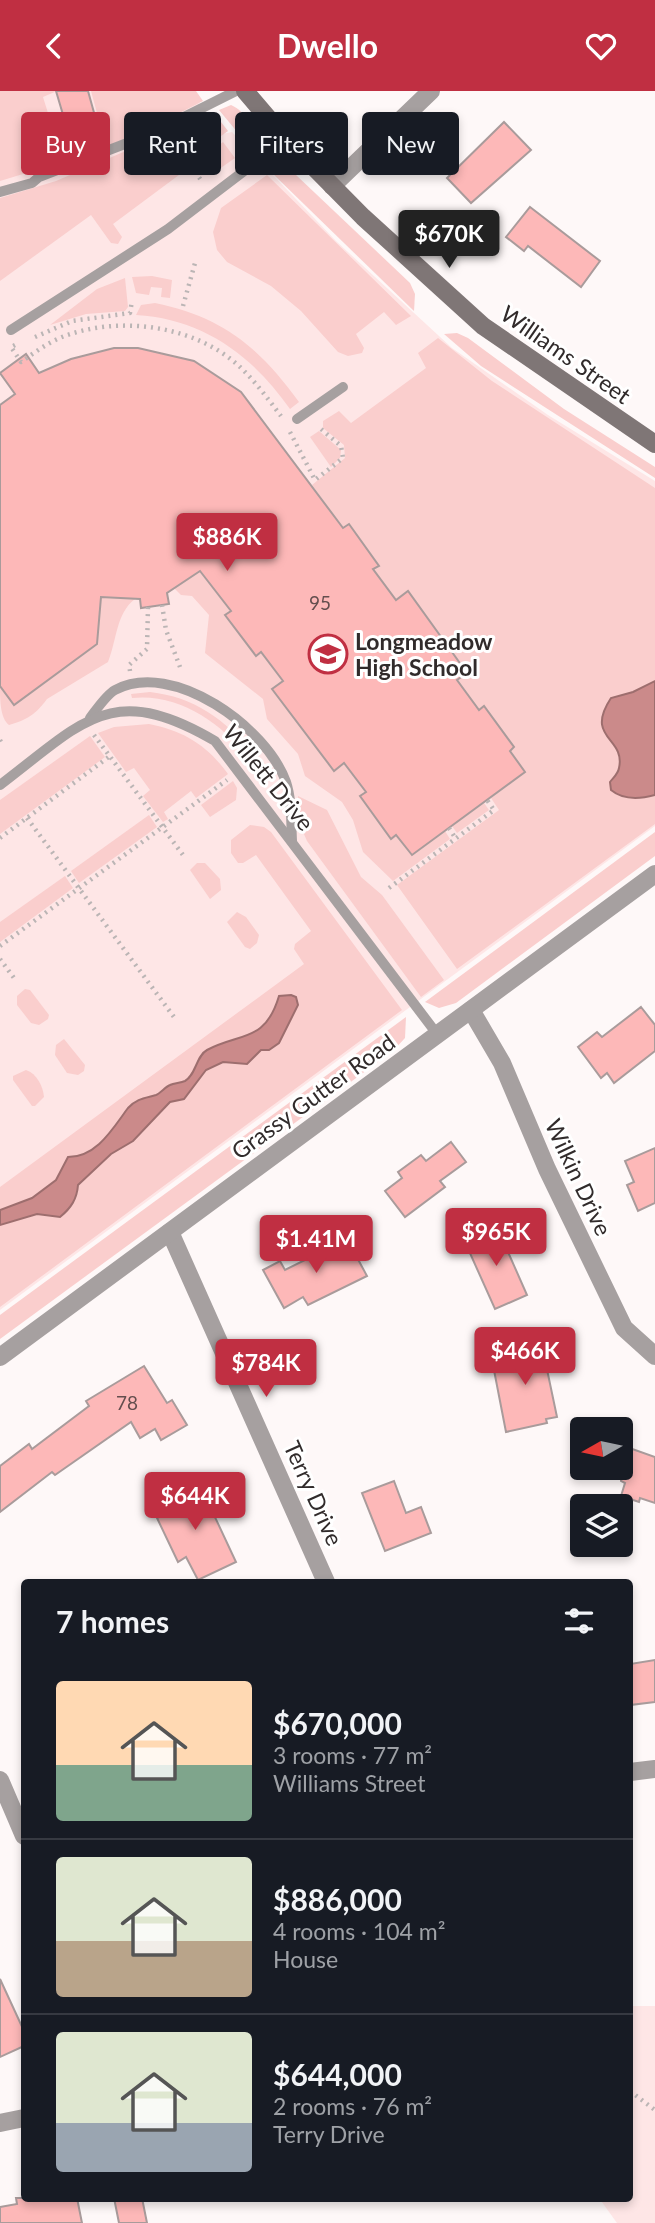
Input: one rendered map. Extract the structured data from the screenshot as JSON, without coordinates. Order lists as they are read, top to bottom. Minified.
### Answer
{"streets":{"main road":["Williams Street"],"street":["Grassy Gutter Road","Wilkin Drive","Terry Drive"],"lane":["Willett Drive"]},"crossings":[["Willett Drive","Grassy Gutter Road"],["Grassy Gutter Road","Wilkin Drive"],["Grassy Gutter Road","Terry Drive"]],"places":{"school or university":["Longmeadow High School"]},"house_numbers":["95","78"],"north":"left","page":{"header":"Dwello","chip":["Buy","Rent","Filters","New"],"price":["$670K","$886K","$965K","$1.41M","$466K","$784K","$644K"],"heading":"7 homes","list":[{"name":"$670,000","note":"3 rooms · 77 m² · Williams Street"},{"name":"$886,000","note":"4 rooms · 104 m² · House"},{"name":"$644,000","note":"2 rooms · 76 m² · Terry Drive"}]}}
